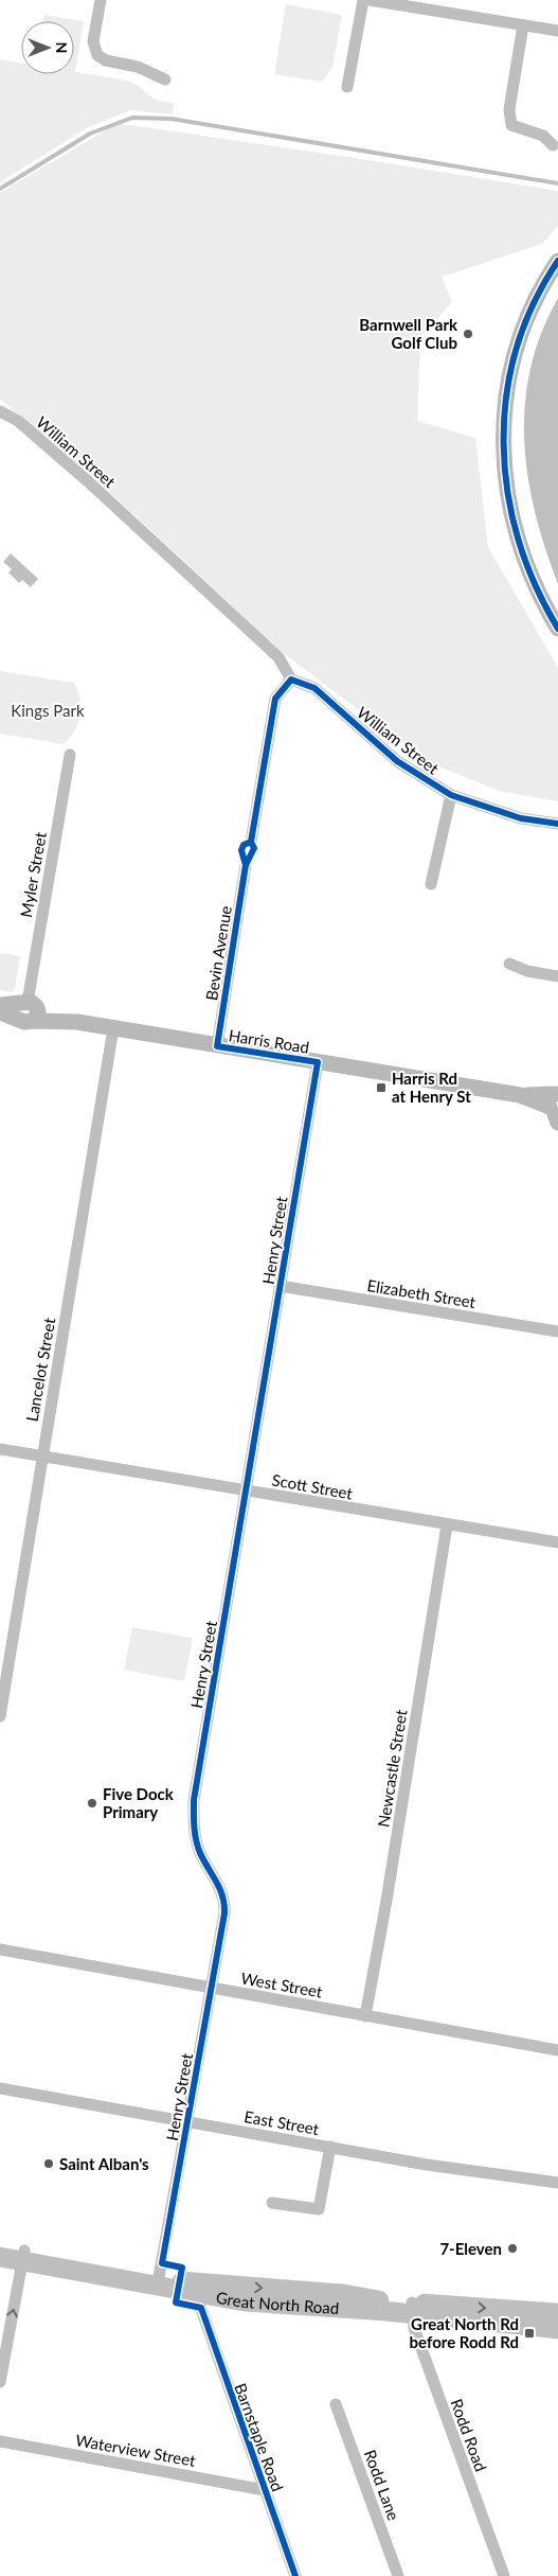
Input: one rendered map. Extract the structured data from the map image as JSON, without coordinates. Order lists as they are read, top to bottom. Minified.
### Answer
{"streets":{"main road":["Harris Road","Great North Road"],"street":["William Street","Myler Street","Bevin Avenue","Henry Street","Elizabeth Street","Lancelot Street","Scott Street","Newcastle Street","West Street","East Street","Rodd Road","Barnstaple Road","Waterview Street","Rodd Lane"]},"crossings":[["Myler Street","Harris Road"],["Bevin Avenue","Harris Road"],["Harris Road","Henry Street"],["Harris Road","Lancelot Street"],["Henry Street","Elizabeth Street"],["Henry Street","Scott Street"],["Henry Street","West Street"],["Henry Street","East Street"],["Henry Street","Great North Road"],["Lancelot Street","Scott Street"],["Scott Street","Newcastle Street"],["Newcastle Street","West Street"],["Great North Road","Rodd Road"],["Great North Road","Barnstaple Road"],["Barnstaple Road","Waterview Street"]],"parks":["Kings Park"],"places":{"other":["Barnwell Park Golf Club","Five Dock Primary","Saint Alban's","7-Eleven"],"transit":["Harris Rd at Henry St","Great North Rd before Rodd Rd"]},"north":"right"}
